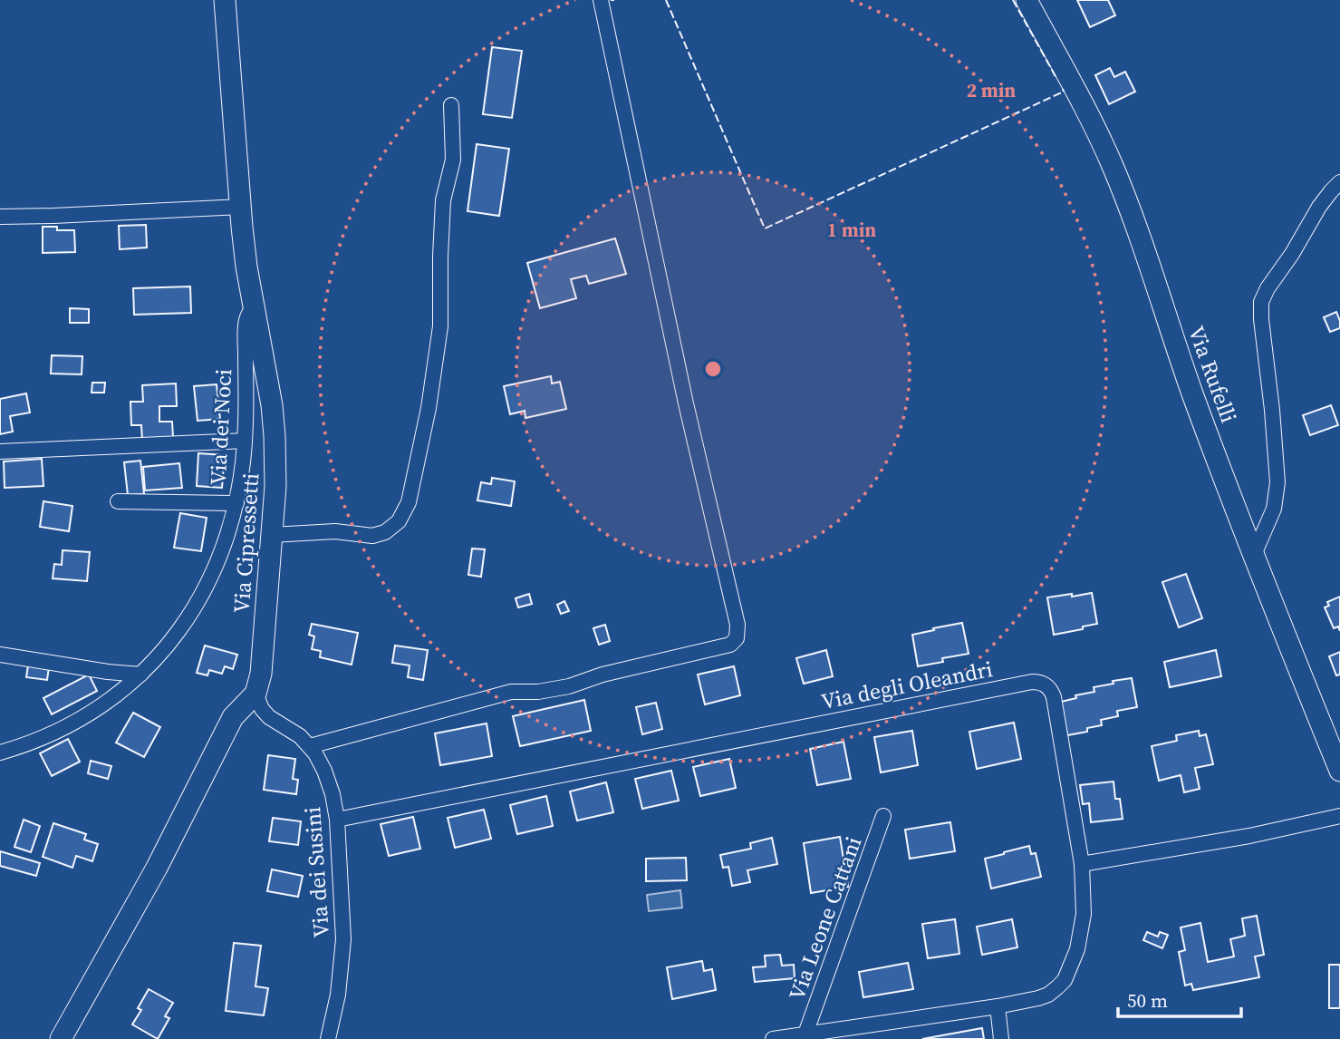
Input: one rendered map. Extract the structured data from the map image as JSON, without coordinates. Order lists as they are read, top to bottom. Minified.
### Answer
{"streets":{"street":["Via Rufelli","Via dei Noci","Via Cipressetti","Via degli Oleandri","Via dei Susini","Via Leone Cattani"]},"crossings":[["Via dei Noci","Via Cipressetti"],["Via Cipressetti","Via dei Susini"],["Via degli Oleandri","Via dei Susini"],["Via degli Oleandri","Via Leone Cattani"]],"scale_bar":"50 m","rings":["2 min","1 min"]}
